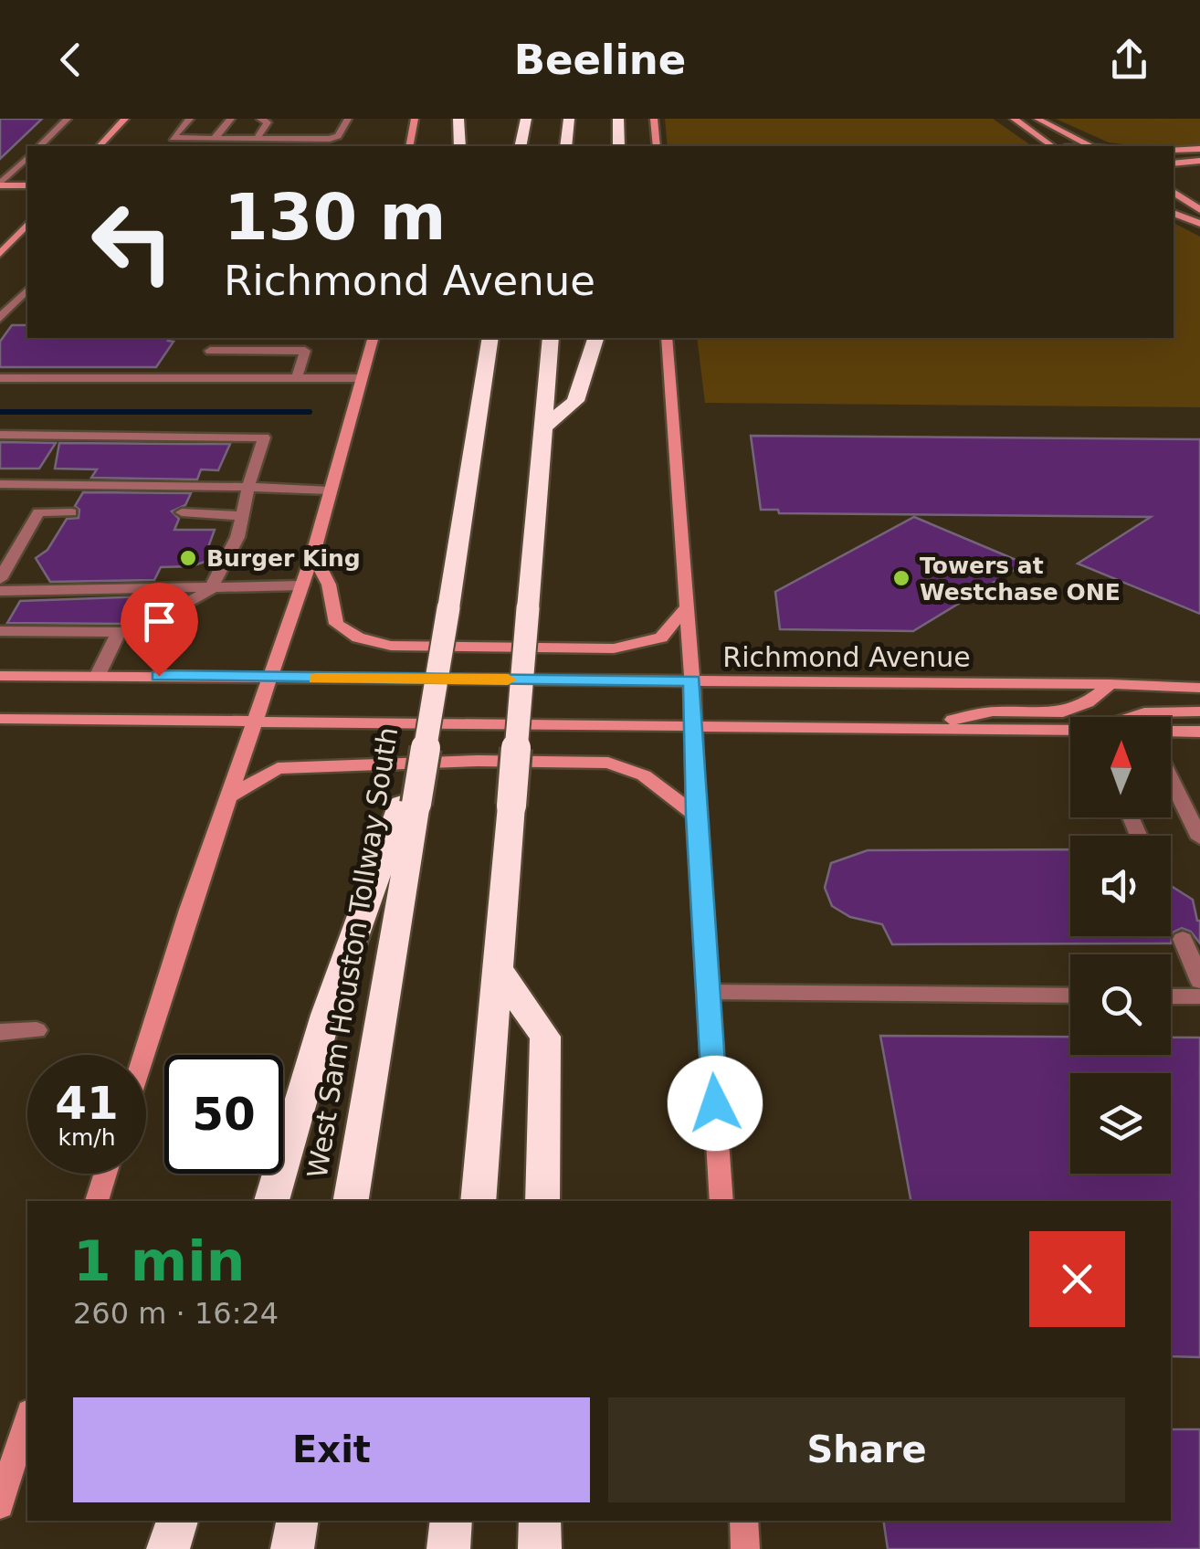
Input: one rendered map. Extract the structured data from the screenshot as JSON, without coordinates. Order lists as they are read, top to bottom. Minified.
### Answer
{"streets":{"highway":["West Sam Houston Tollway South"],"main road":["Richmond Avenue"]},"places":["Burger King","Towers at Westchase ONE"],"north":"top","page":{"header":"Beeline","turn":["130 m","Richmond Avenue"],"speed":"41 km/h","limit":"50","heading":["1 min","260 m · 16:24"],"buttons":["Exit","Share"]}}
